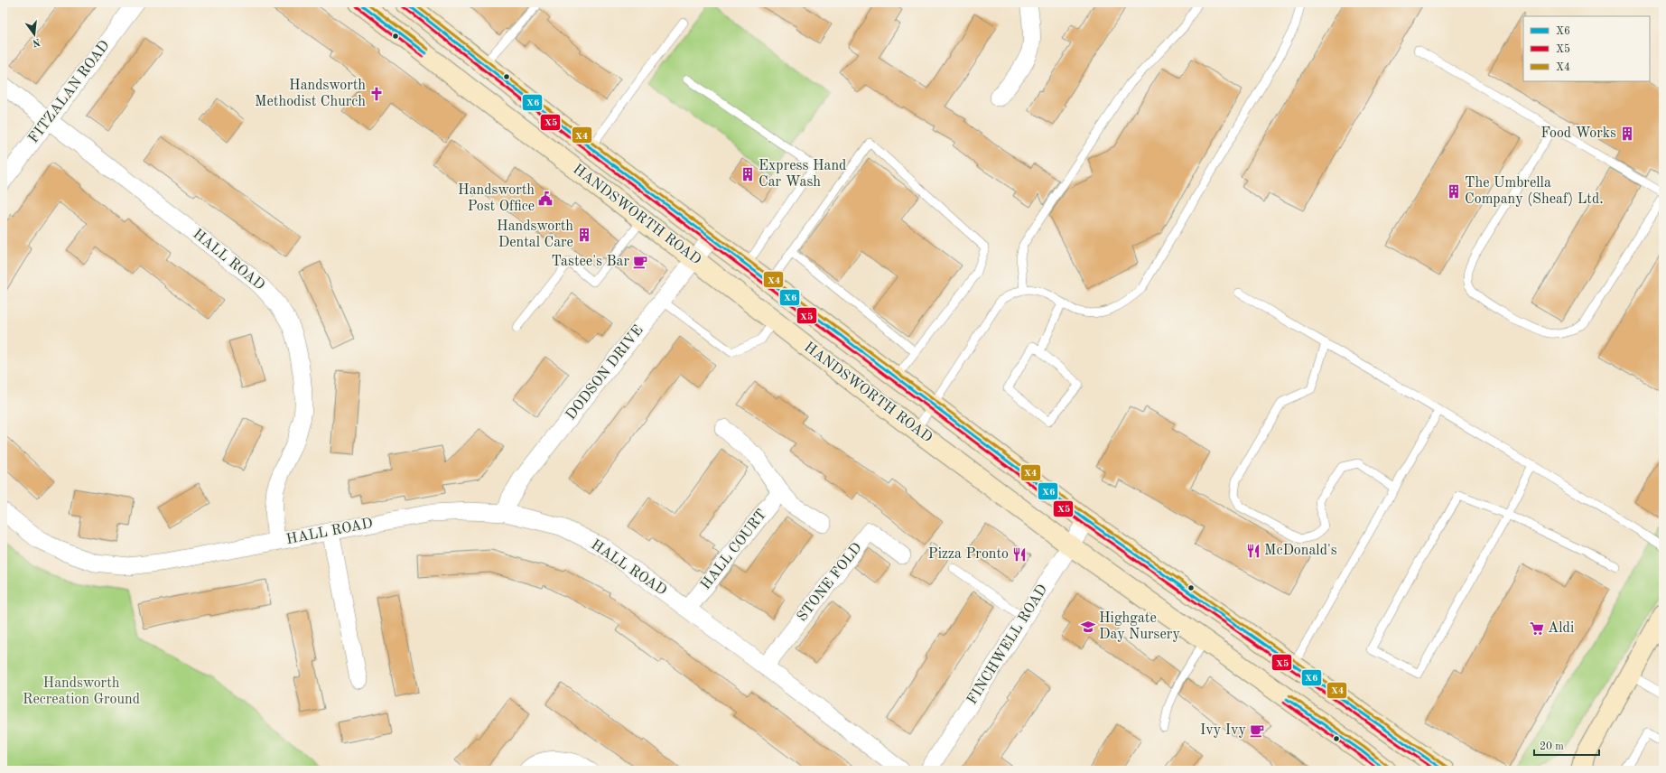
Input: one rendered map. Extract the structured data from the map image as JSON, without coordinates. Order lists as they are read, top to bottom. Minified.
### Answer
{"streets":{"main road":["HANDSWORTH ROAD"],"street":["FITZALAN ROAD","HALL ROAD","DODSON DRIVE","HALL COURT","STONE FOLD","FINCHWELL ROAD"]},"crossings":[["FITZALAN ROAD","HALL ROAD"],["HANDSWORTH ROAD","DODSON DRIVE"],["HANDSWORTH ROAD","FINCHWELL ROAD"],["HALL ROAD","DODSON DRIVE"],["HALL ROAD","HALL COURT"],["HALL ROAD","STONE FOLD"]],"parks":["Handsworth Recreation Ground"],"places":{"church":["Handsworth Methodist Church"],"building":["Food Works","Express Hand Car Wash","The Umbrella Company (Sheaf) Ltd.","Handsworth Dental Care"],"public building":["Handsworth Post Office"],"cafe":["Tastee's Bar","Ivy Ivy"],"restaurant":["McDonald's","Pizza Pronto"],"school or university":["Highgate Day Nursery"],"supermarket":["Aldi"]},"lines":["transit line X6","transit line X4","transit line X5"],"legend":["X6","X5","X4"],"scale_bar":"20 m","north":"bottom"}
